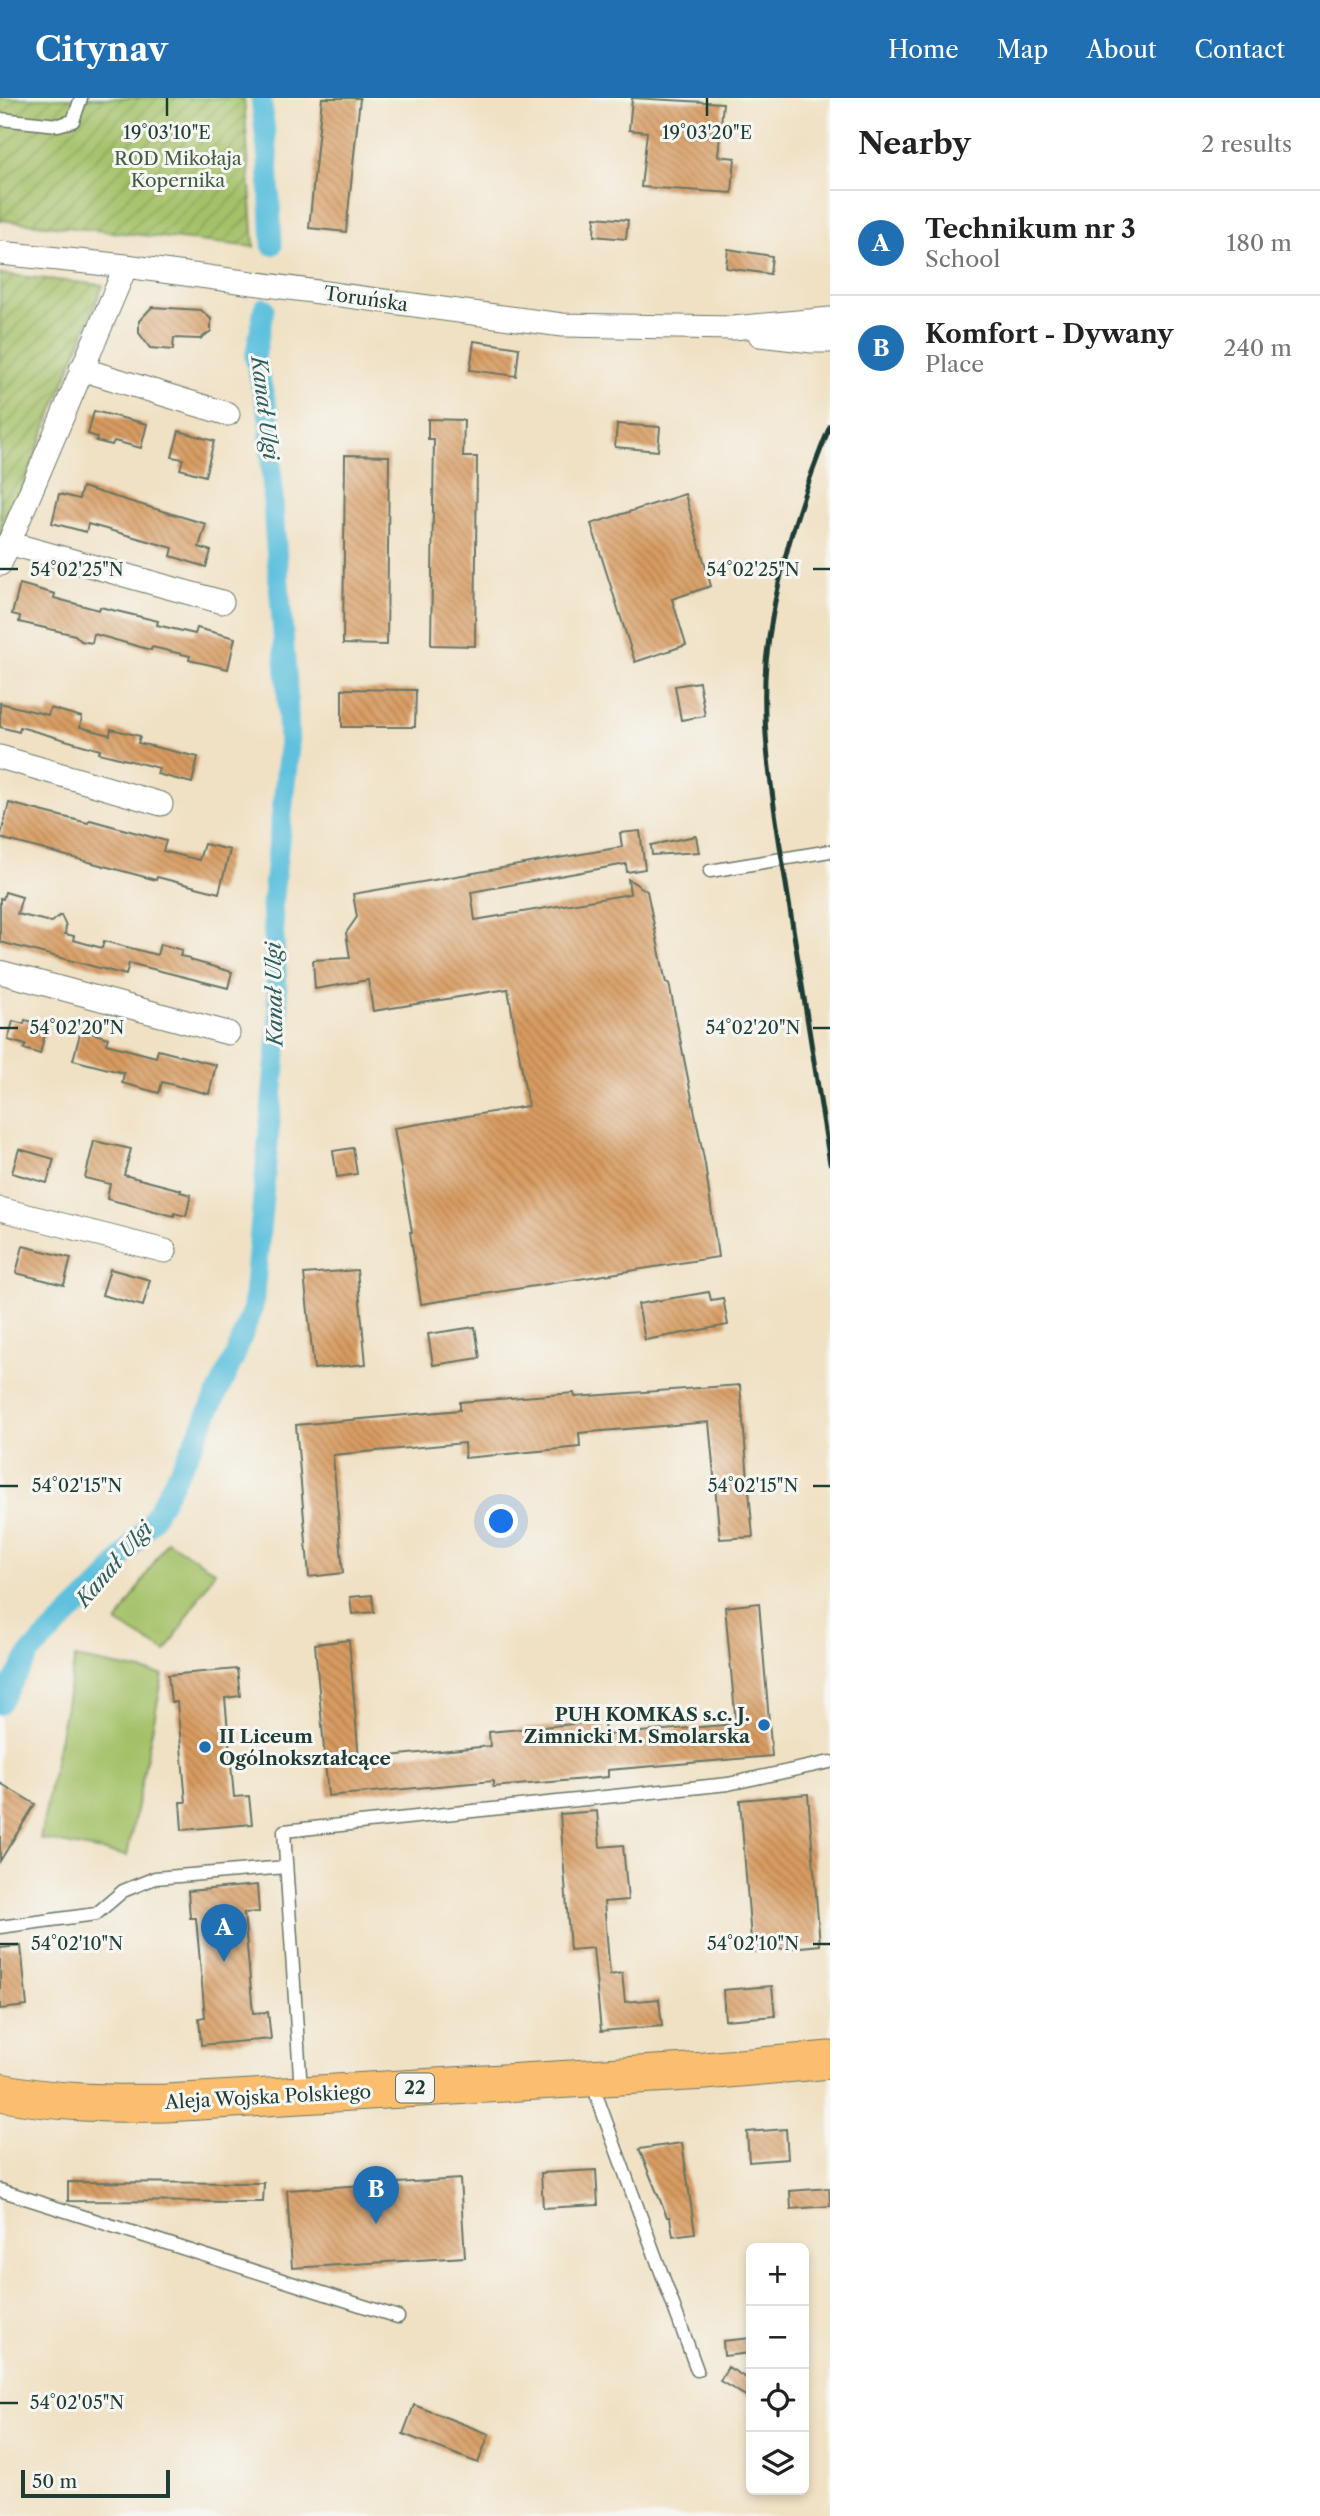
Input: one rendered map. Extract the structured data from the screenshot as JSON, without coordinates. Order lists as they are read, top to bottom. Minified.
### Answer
{"streets":{"main road":["22","Aleja Wojska Polskiego"],"street":["Toruńska"]},"water":["Kanał Ulgi"],"parks":["ROD Mikołaja Kopernika"],"places":["PUH KOMKAS s.c. J. Zimnicki M. Smolarska","II Liceum Ogólnokształcące"],"scale_bar":"50 m","page":{"header":"Citynav","nav":["Home","Map","About","Contact"],"heading":["Nearby","2 results"],"list":[{"mark":"A","name":"Technikum nr 3","note":"School","value":"180 m"},{"mark":"B","name":"Komfort - Dywany","note":"Place","value":"240 m"}],"pins":["A","B"],"map_buttons":["+","−"],"scale":"50 m"},"coordinates":["19°03'10\"E","19°03'20\"E","54°02'25\"N","54°02'20\"N","54°02'15\"N","54°02'10\"N","54°02'05\"N"]}
